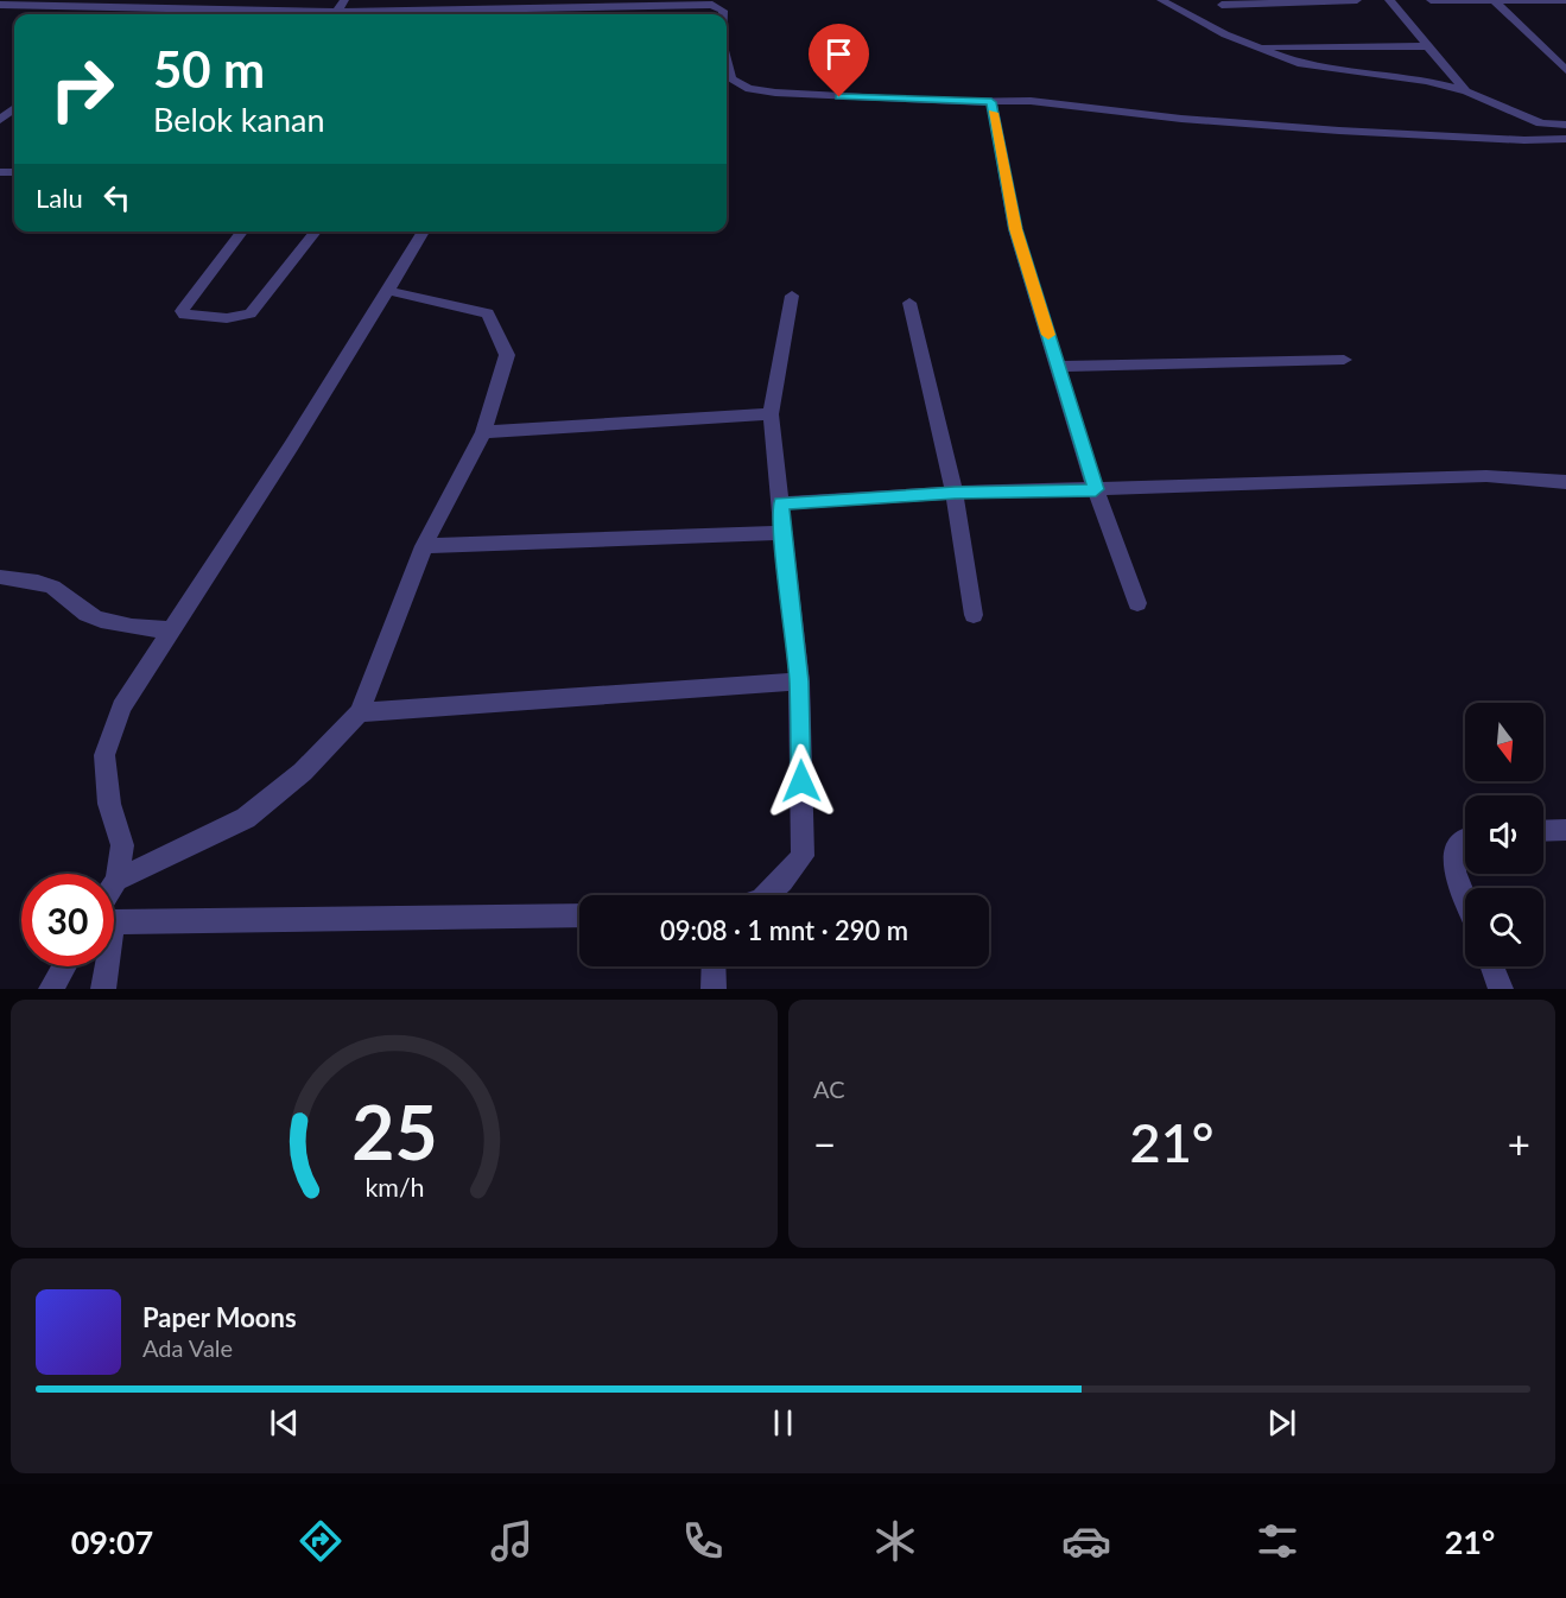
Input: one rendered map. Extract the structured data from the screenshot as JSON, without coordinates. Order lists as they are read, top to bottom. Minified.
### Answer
{"north":"bottom","page":{"turn":["50 m","Belok kanan"],"then":"Lalu","limit":"30","trip":"09:08 · 1 mnt · 290 m","tile":"AC","heat":["−","21°","+"],"song":["Paper Moons","Ada Vale"],"tabs":["09:07","21°"],"gauge":["25","km/h"]}}
